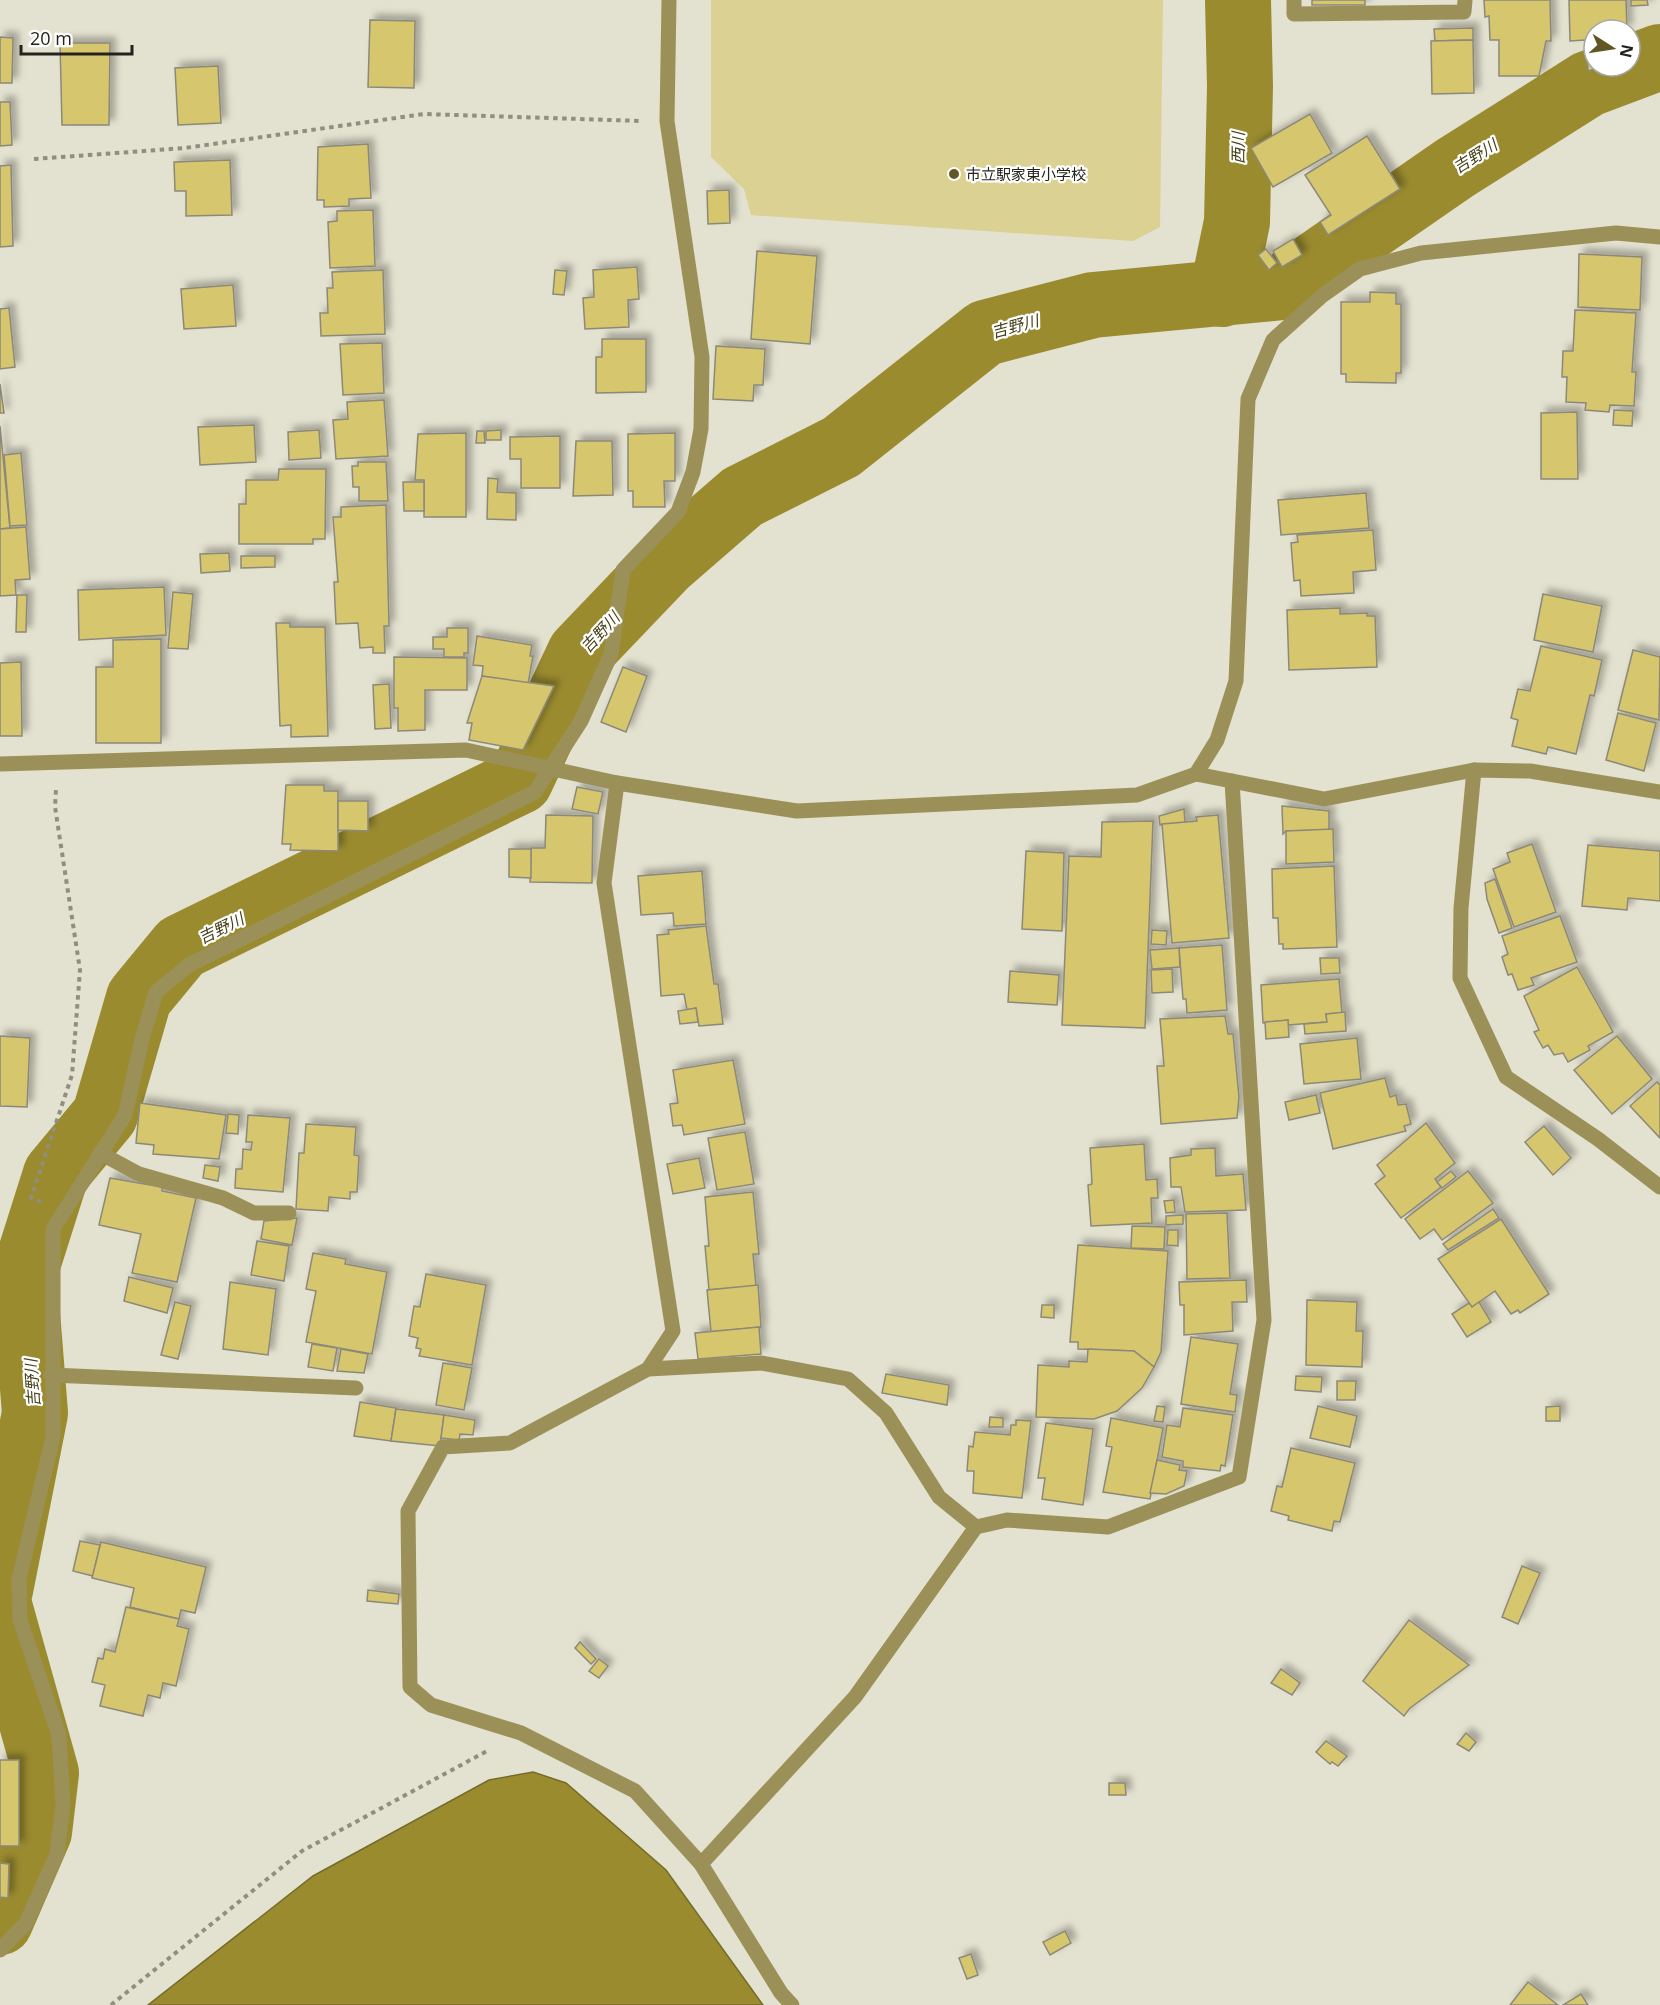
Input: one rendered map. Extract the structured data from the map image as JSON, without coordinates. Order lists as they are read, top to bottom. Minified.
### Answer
{"water":["西川","吉野川"],"places":["市立駅家東小学校"],"scale_bar":"20 m","north":"right"}
